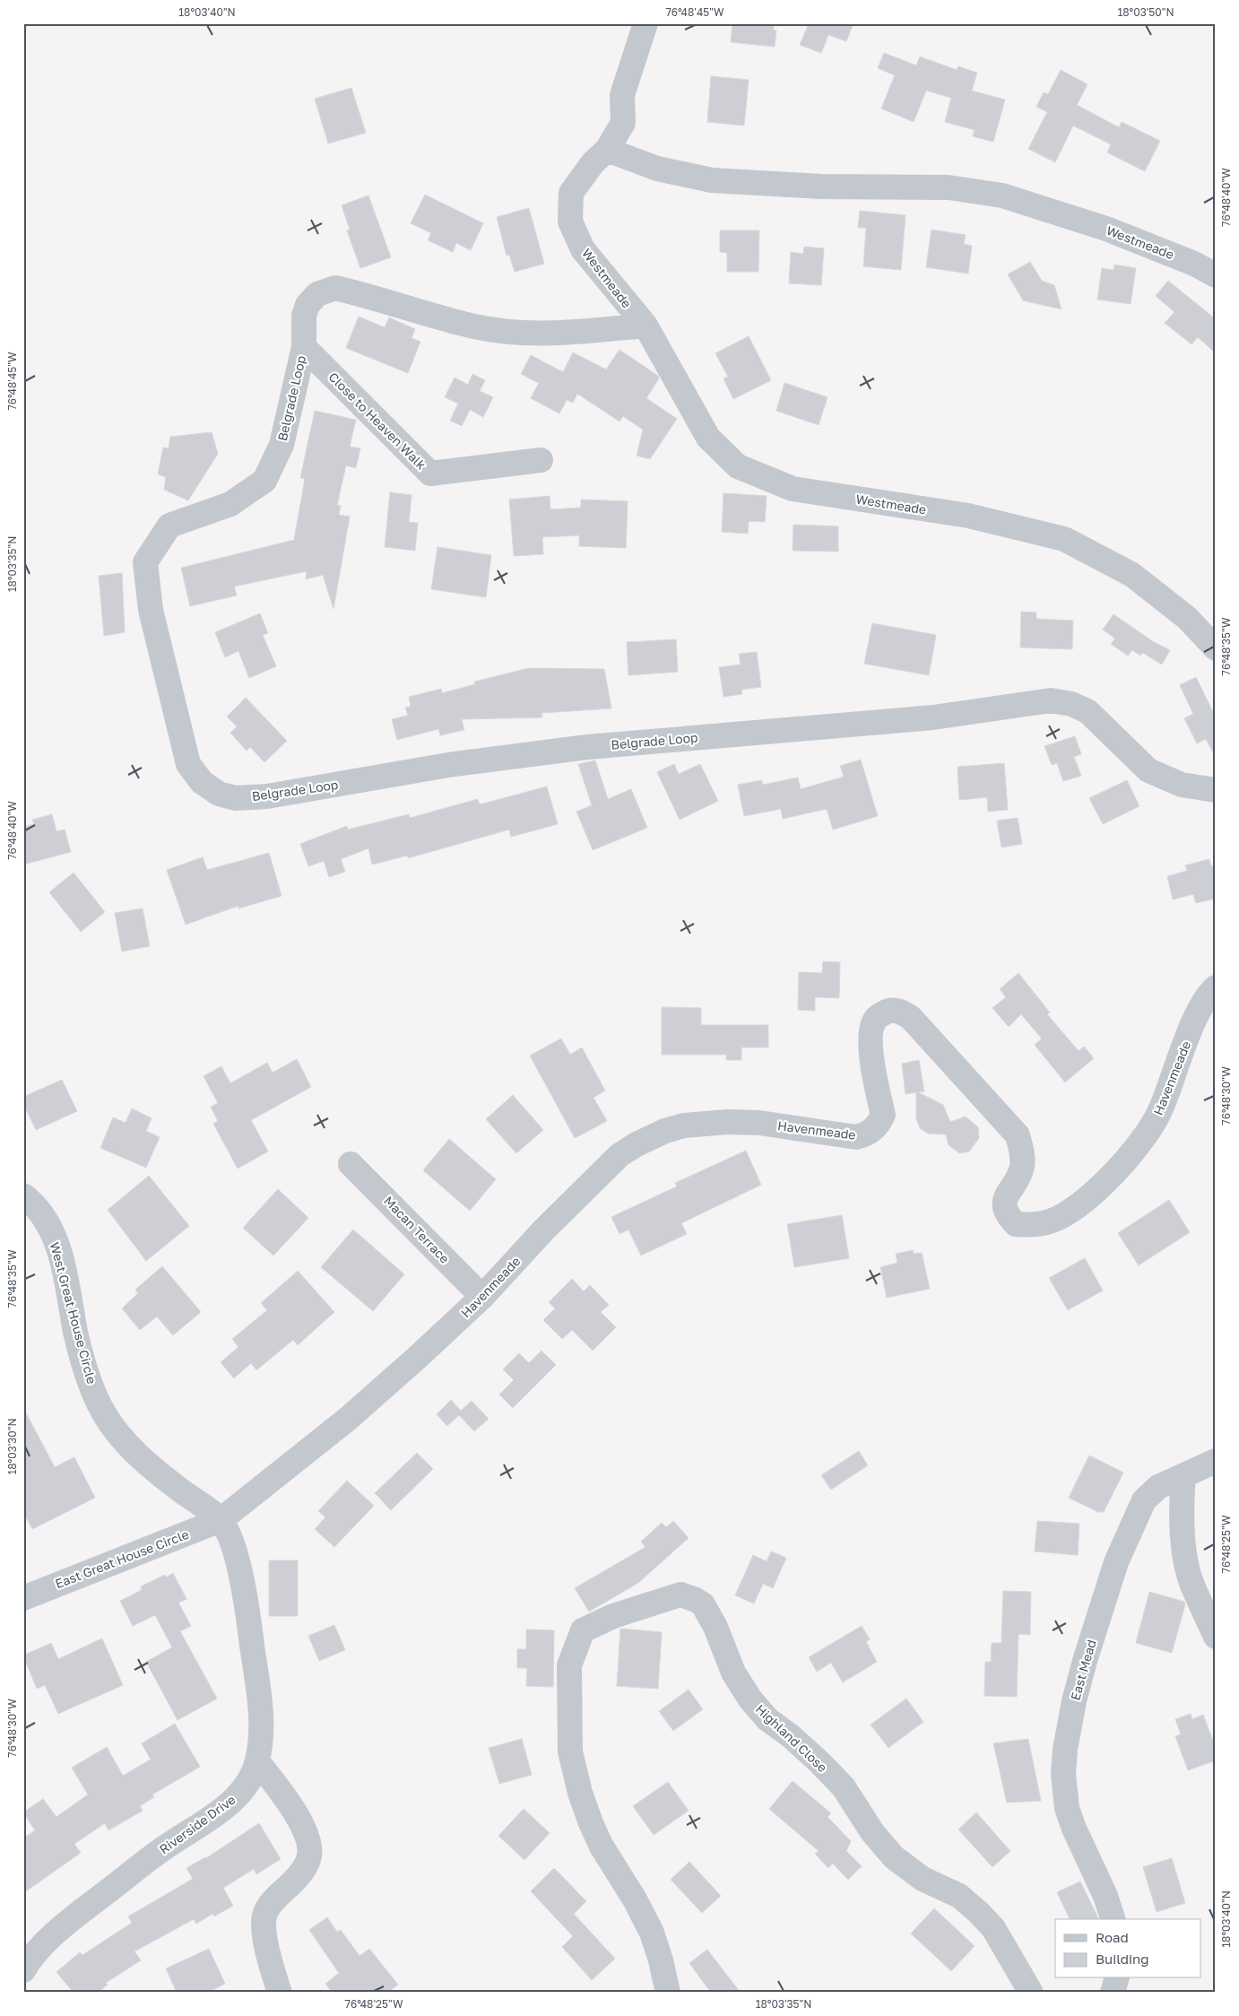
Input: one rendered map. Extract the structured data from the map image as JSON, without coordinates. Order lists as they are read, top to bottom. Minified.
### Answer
{"streets":{"street":["Westmeade","Belgrade Loop","Close to Heaven Walk","Havenmeade","Macan Terrace","West Great House Circle","East Great House Circle","East Mead","Highland Close","Riverside Drive"]},"crossings":[["Westmeade","Belgrade Loop"],["Belgrade Loop","Close to Heaven Walk"],["Havenmeade","Macan Terrace"],["Havenmeade","West Great House Circle"],["Havenmeade","East Great House Circle"],["Havenmeade","Riverside Drive"],["West Great House Circle","East Great House Circle"],["West Great House Circle","Riverside Drive"],["East Great House Circle","Riverside Drive"]],"legend":["Road","Building"],"coordinates":["18°03'40\"N","76°48'45\"W","18°03'50\"N","76°48'40\"W","18°03'35\"N","76°48'35\"W","76°48'30\"W","18°03'30\"N","76°48'25\"W"]}
